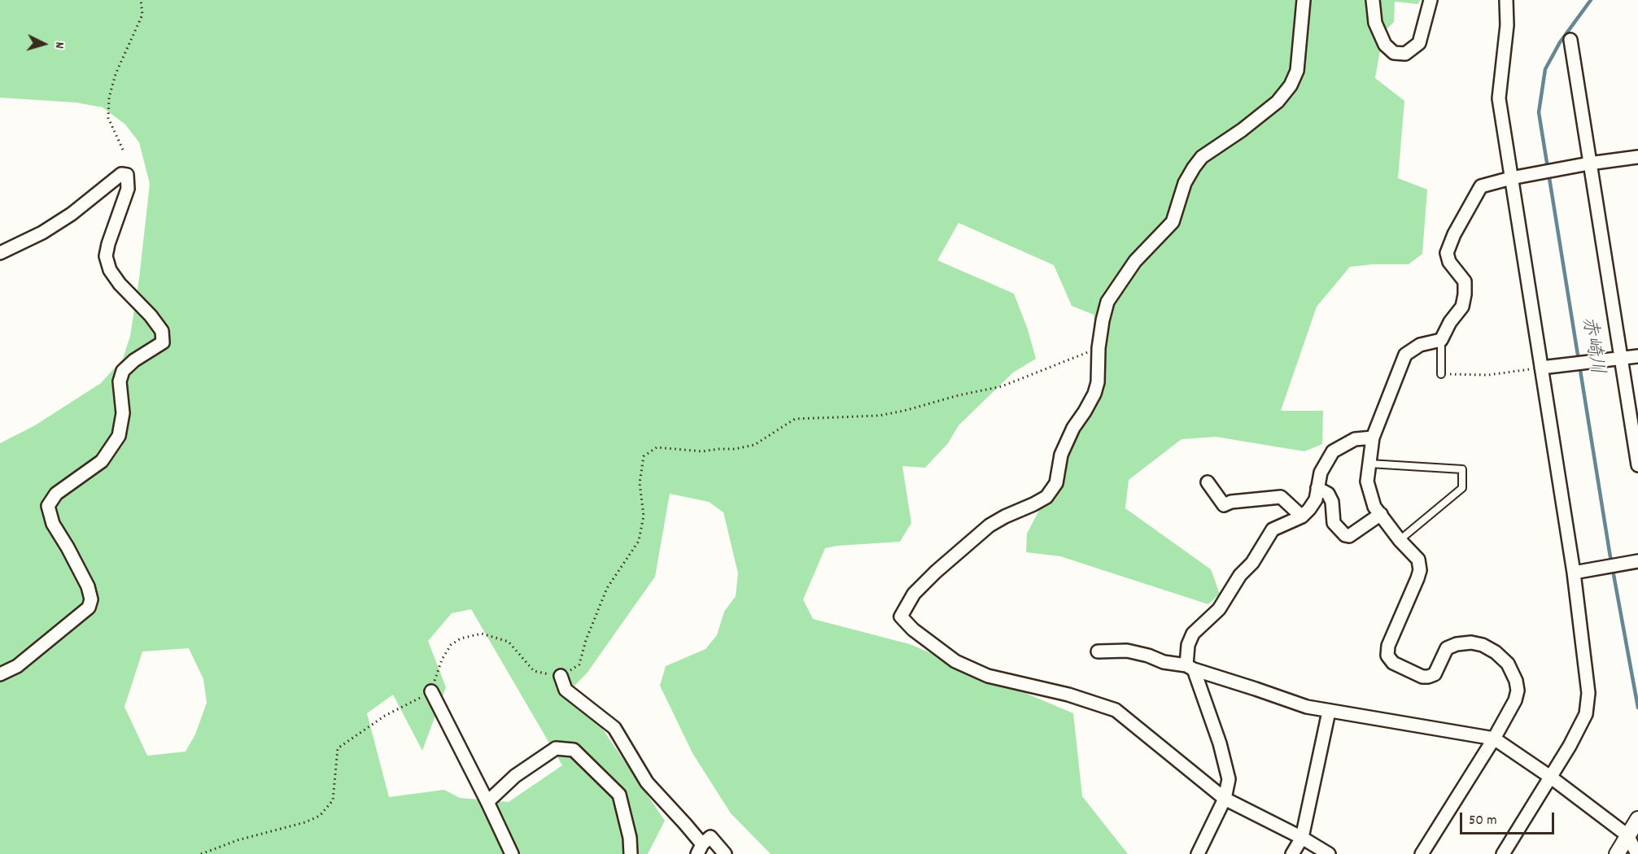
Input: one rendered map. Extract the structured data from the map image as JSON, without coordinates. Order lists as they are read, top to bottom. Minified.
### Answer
{"water":["赤崎川"],"scale_bar":"50 m","north":"right"}
